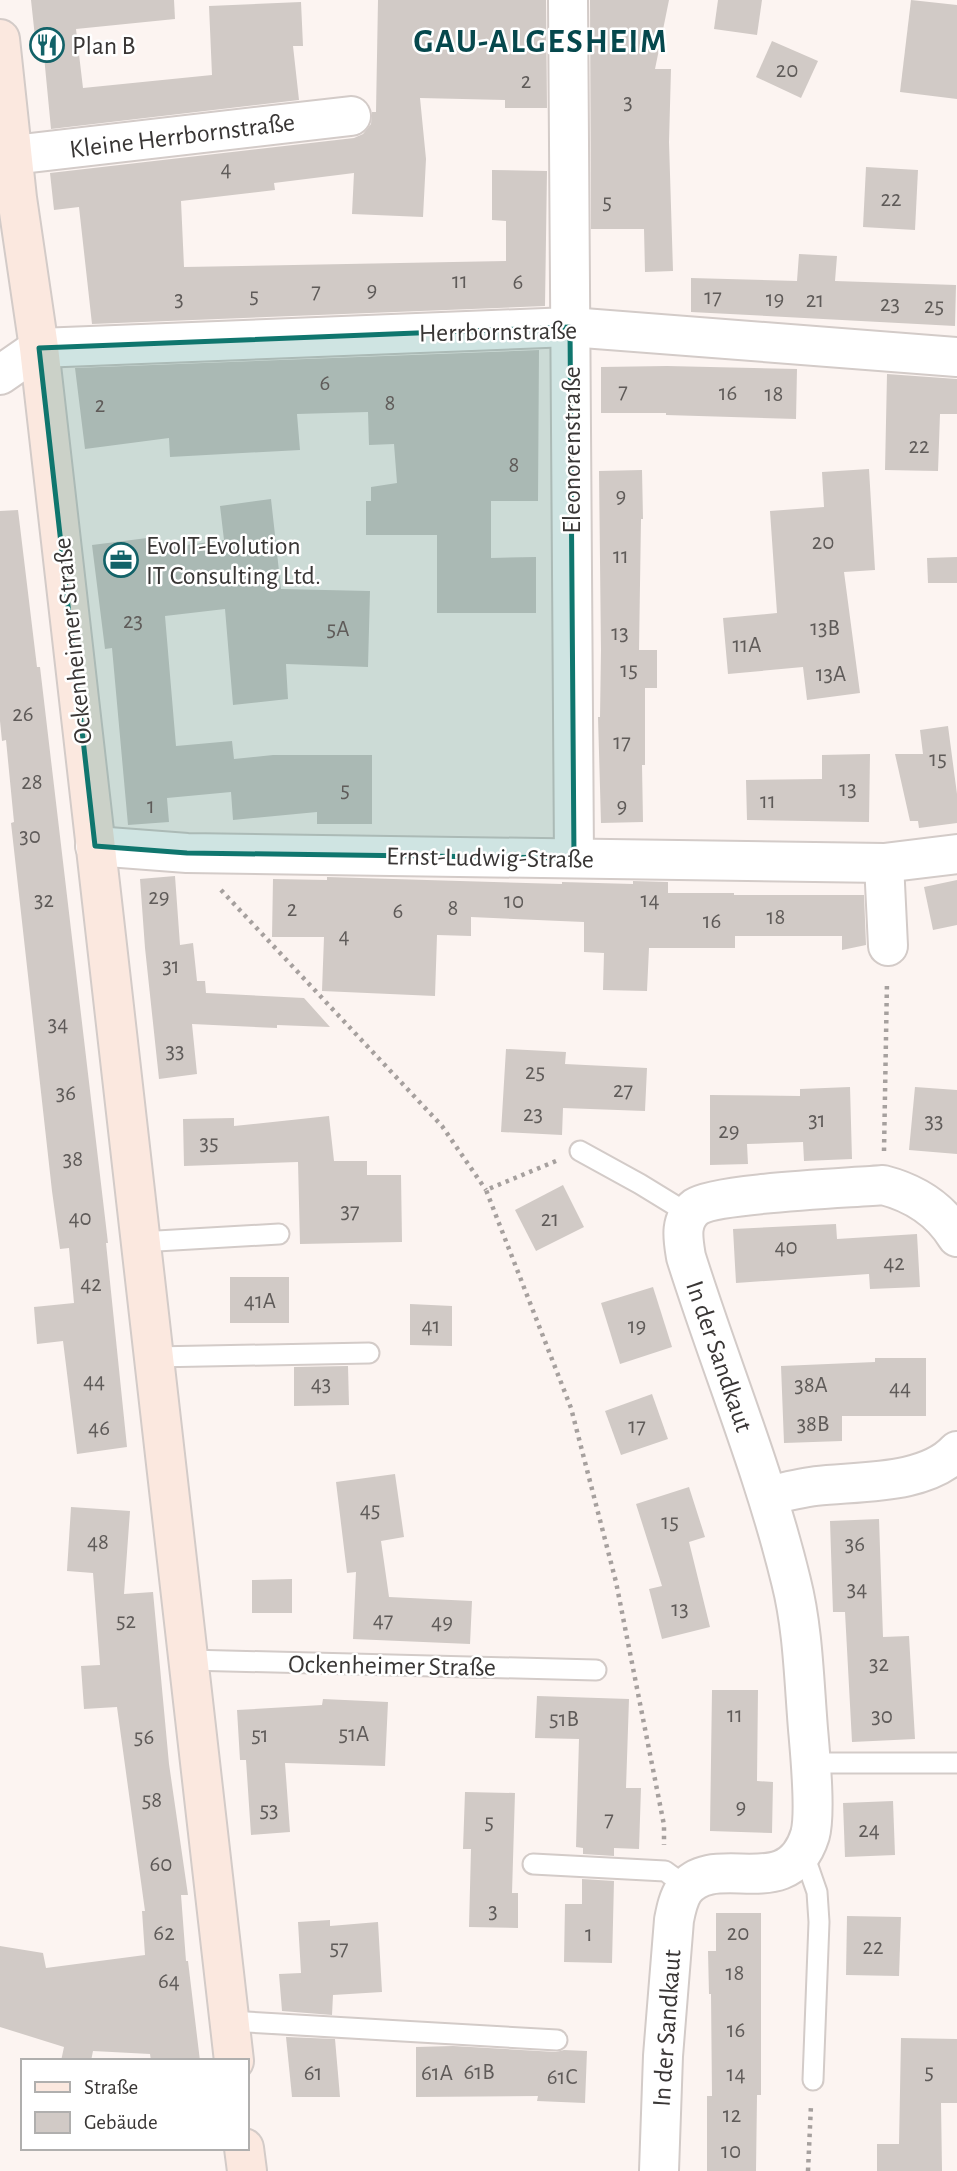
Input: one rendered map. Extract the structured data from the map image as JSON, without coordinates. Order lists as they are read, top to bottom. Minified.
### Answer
{"streets":{"main road":["Ockenheimer Straße"],"street":["Kleine Herrbornstraße","Herrbornstraße","Eleonorenstraße","Ernst-Ludwig-Straße","In der Sandkaut"]},"crossings":[["Kleine Herrbornstraße","Ockenheimer Straße"],["Herrbornstraße","Eleonorenstraße"],["Herrbornstraße","Ockenheimer Straße"],["Eleonorenstraße","Ernst-Ludwig-Straße"],["Ockenheimer Straße","Ernst-Ludwig-Straße"]],"districts":["GAU-ALGESHEIM"],"places":{"restaurant":["Plan B"],"office":["EvoIT-Evolution IT Consulting Ltd."]},"house_numbers":["20","2","3","4","22","5","11","6","9","7","5","17","3","19","21","23","25","6","7","16","18","8","2","22","8","9","20","11","23","13B","5A","13","11A","15","13A","26","17","15","28","13","5","11","1","9","30","29","32","14","10","8","2","6","18","16","4","31","34","33","25","27","36","23","31","33","29","35","38","37","40","21","40","42","42","41A","41","19","44","43","38A","44","38B","17","46","45","15","48","36","34","13","47","52","49","32","11","30","51B","51A","51","56","58","9","53","7","5","24","60","3","62","20","1","22","57","18","64","16","61B","5","61","61A","14","61C","12","10"],"legend":["Straße","Gebäude"]}
